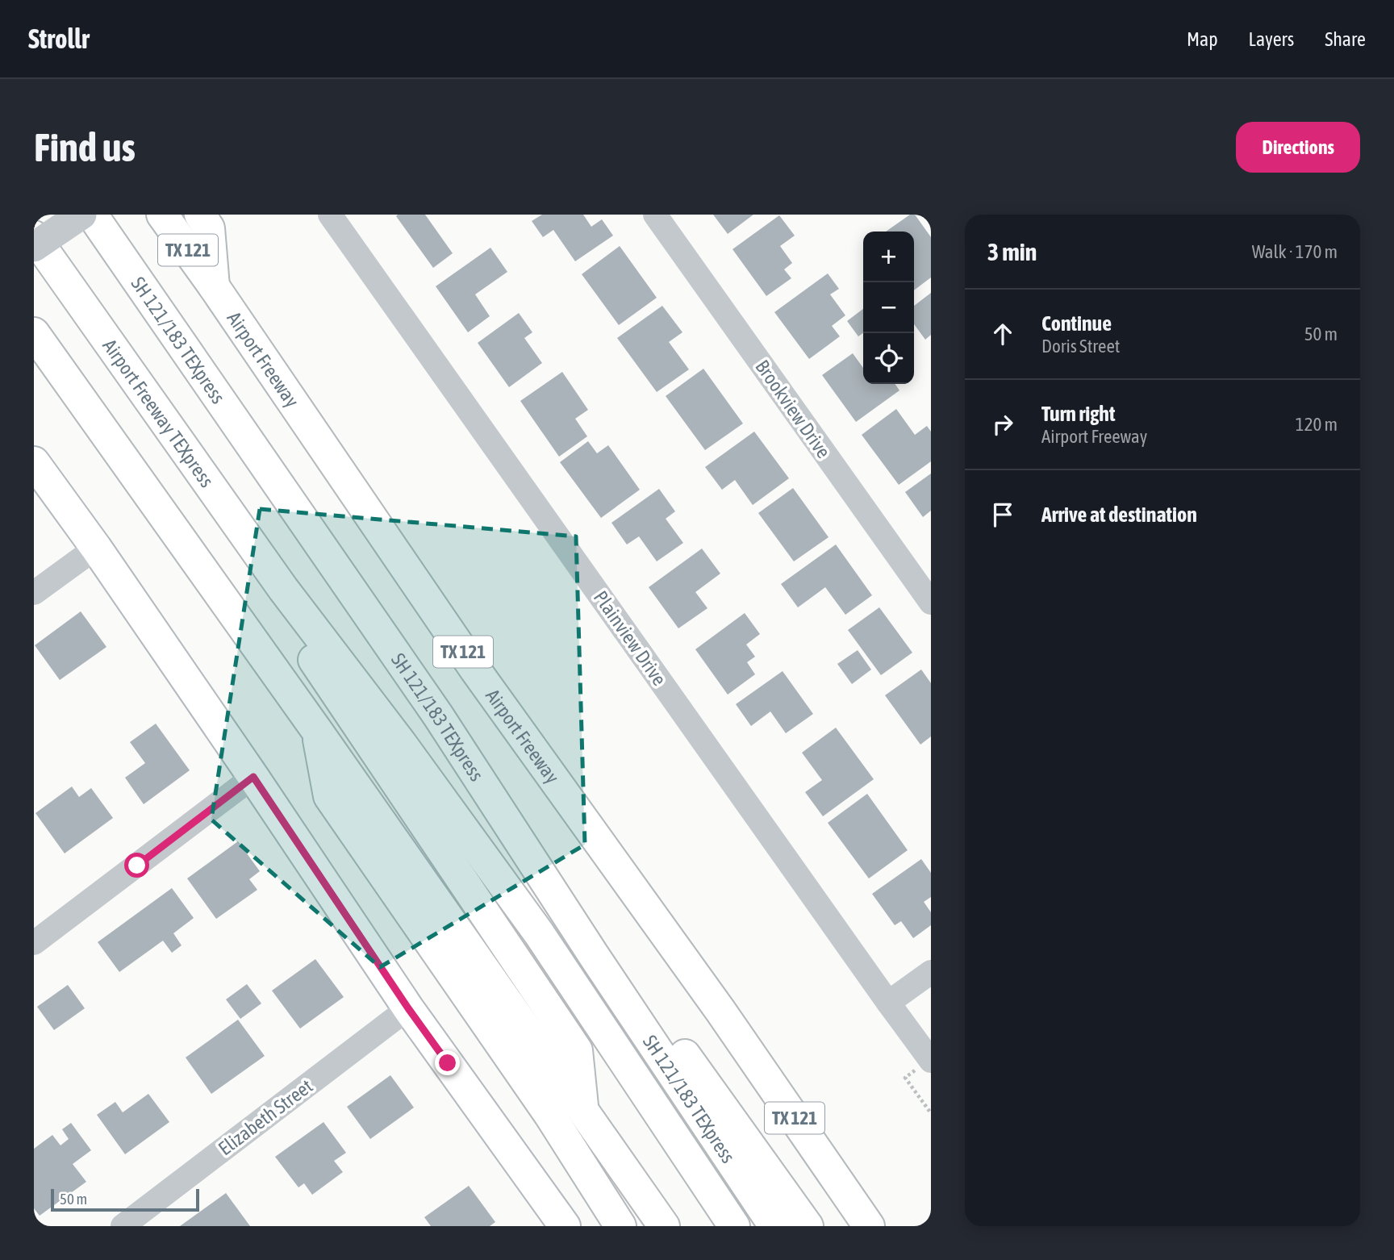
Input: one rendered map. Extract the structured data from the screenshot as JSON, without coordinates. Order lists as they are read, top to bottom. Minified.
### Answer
{"streets":{"main road":["TX 121","SH 121/183 TEXpress","Airport Freeway","Airport Freeway TEXpress"],"street":["Brookview Drive","Plainview Drive","Elizabeth Street"]},"crossings":[["SH 121/183 TEXpress","Airport Freeway TEXpress"]],"scale_bar":"50 m","page":{"header":"Strollr","nav":["Map","Layers","Share"],"buttons":"Directions","title":"Find us","heading":["3 min","Walk · 170 m"],"map_buttons":["+","−"],"list":[["Continue","Doris Street","50 m"],["Turn right","Airport Freeway","120 m"],"Arrive at destination"],"scale":"50 m"}}
